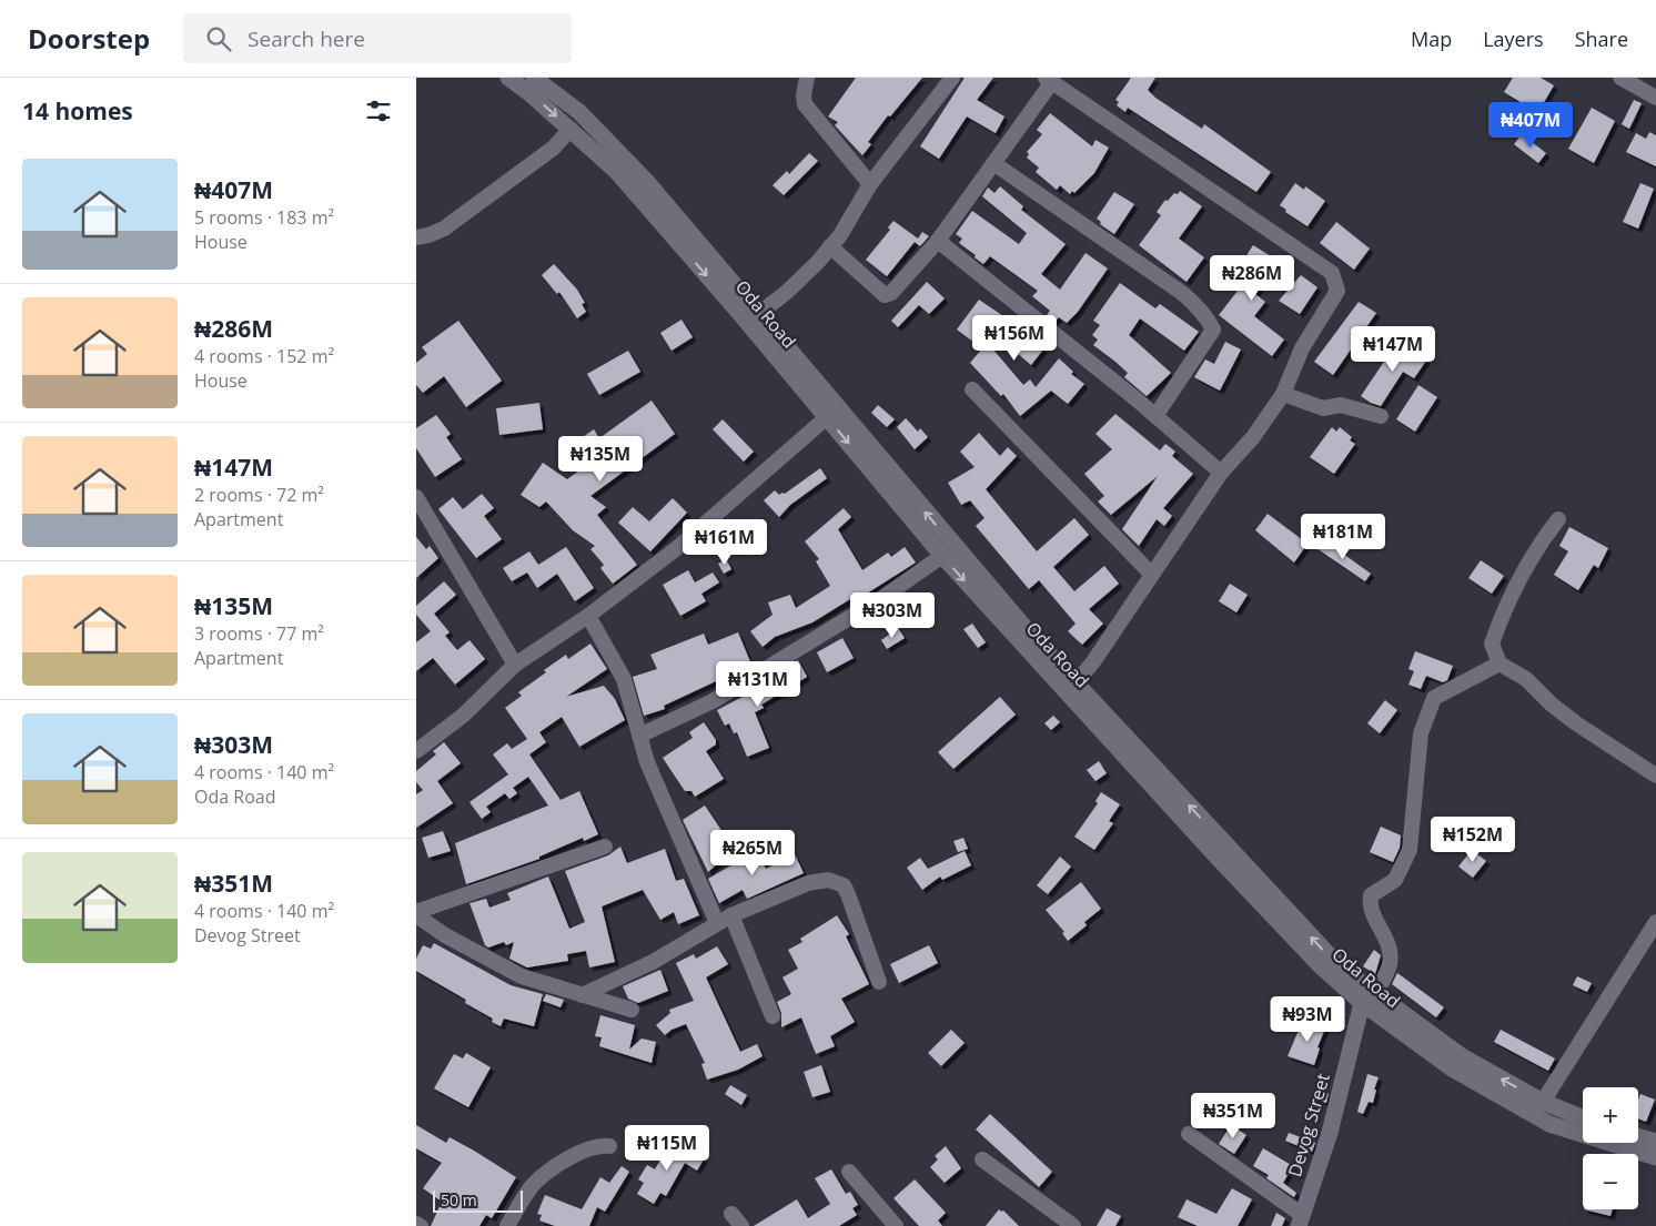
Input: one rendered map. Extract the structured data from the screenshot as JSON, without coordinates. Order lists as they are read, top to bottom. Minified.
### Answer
{"streets":{"street":["Oda Road","Devog Street"]},"crossings":[["Oda Road","Devog Street"]],"scale_bar":"50 m","page":{"header":"Doorstep","search":"Search here","nav":["Map","Layers","Share"],"heading":"14 homes","price":["₦407M","₦286M","₦156M","₦147M","₦135M","₦181M","₦161M","₦303M","₦131M","₦152M","₦265M","₦93M","₦351M","₦115M"],"list":[{"name":"₦407M","note":"5 rooms · 183 m² · House"},{"name":"₦286M","note":"4 rooms · 152 m² · House"},{"name":"₦147M","note":"2 rooms · 72 m² · Apartment"},{"name":"₦135M","note":"3 rooms · 77 m² · Apartment"},{"name":"₦303M","note":"4 rooms · 140 m² · Oda Road"},{"name":"₦351M","note":"4 rooms · 140 m² · Devog Street"}],"map_buttons":["+","−"],"scale":"50 m"}}
